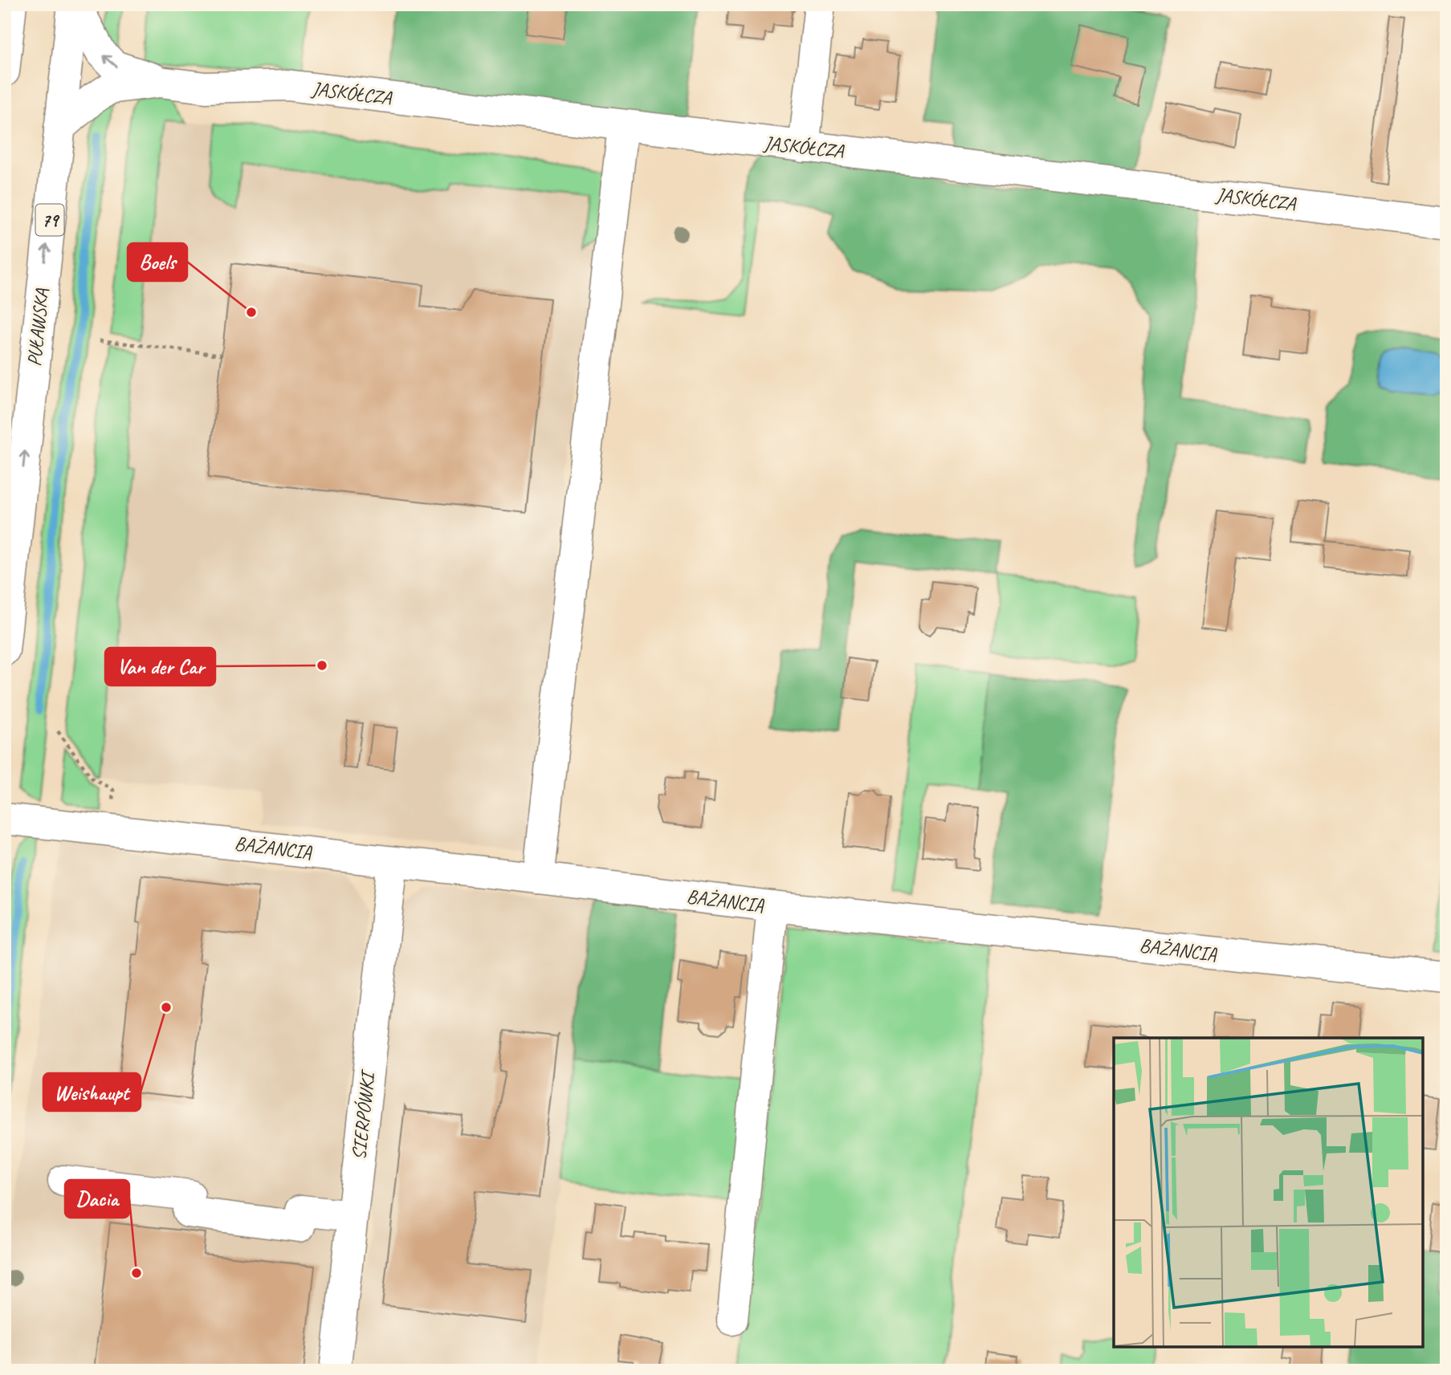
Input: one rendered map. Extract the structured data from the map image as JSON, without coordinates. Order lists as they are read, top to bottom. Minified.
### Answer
{"streets":{"street":["JASKÓŁCZA","79","PUŁAWSKA","BAŻANCIA","SIERPÓWKI"]},"crossings":[["JASKÓŁCZA","PUŁAWSKA"],["BAŻANCIA","SIERPÓWKI"]],"one_way":["PUŁAWSKA"],"places":["Boels","Van der Car","Weishaupt","Dacia"]}
